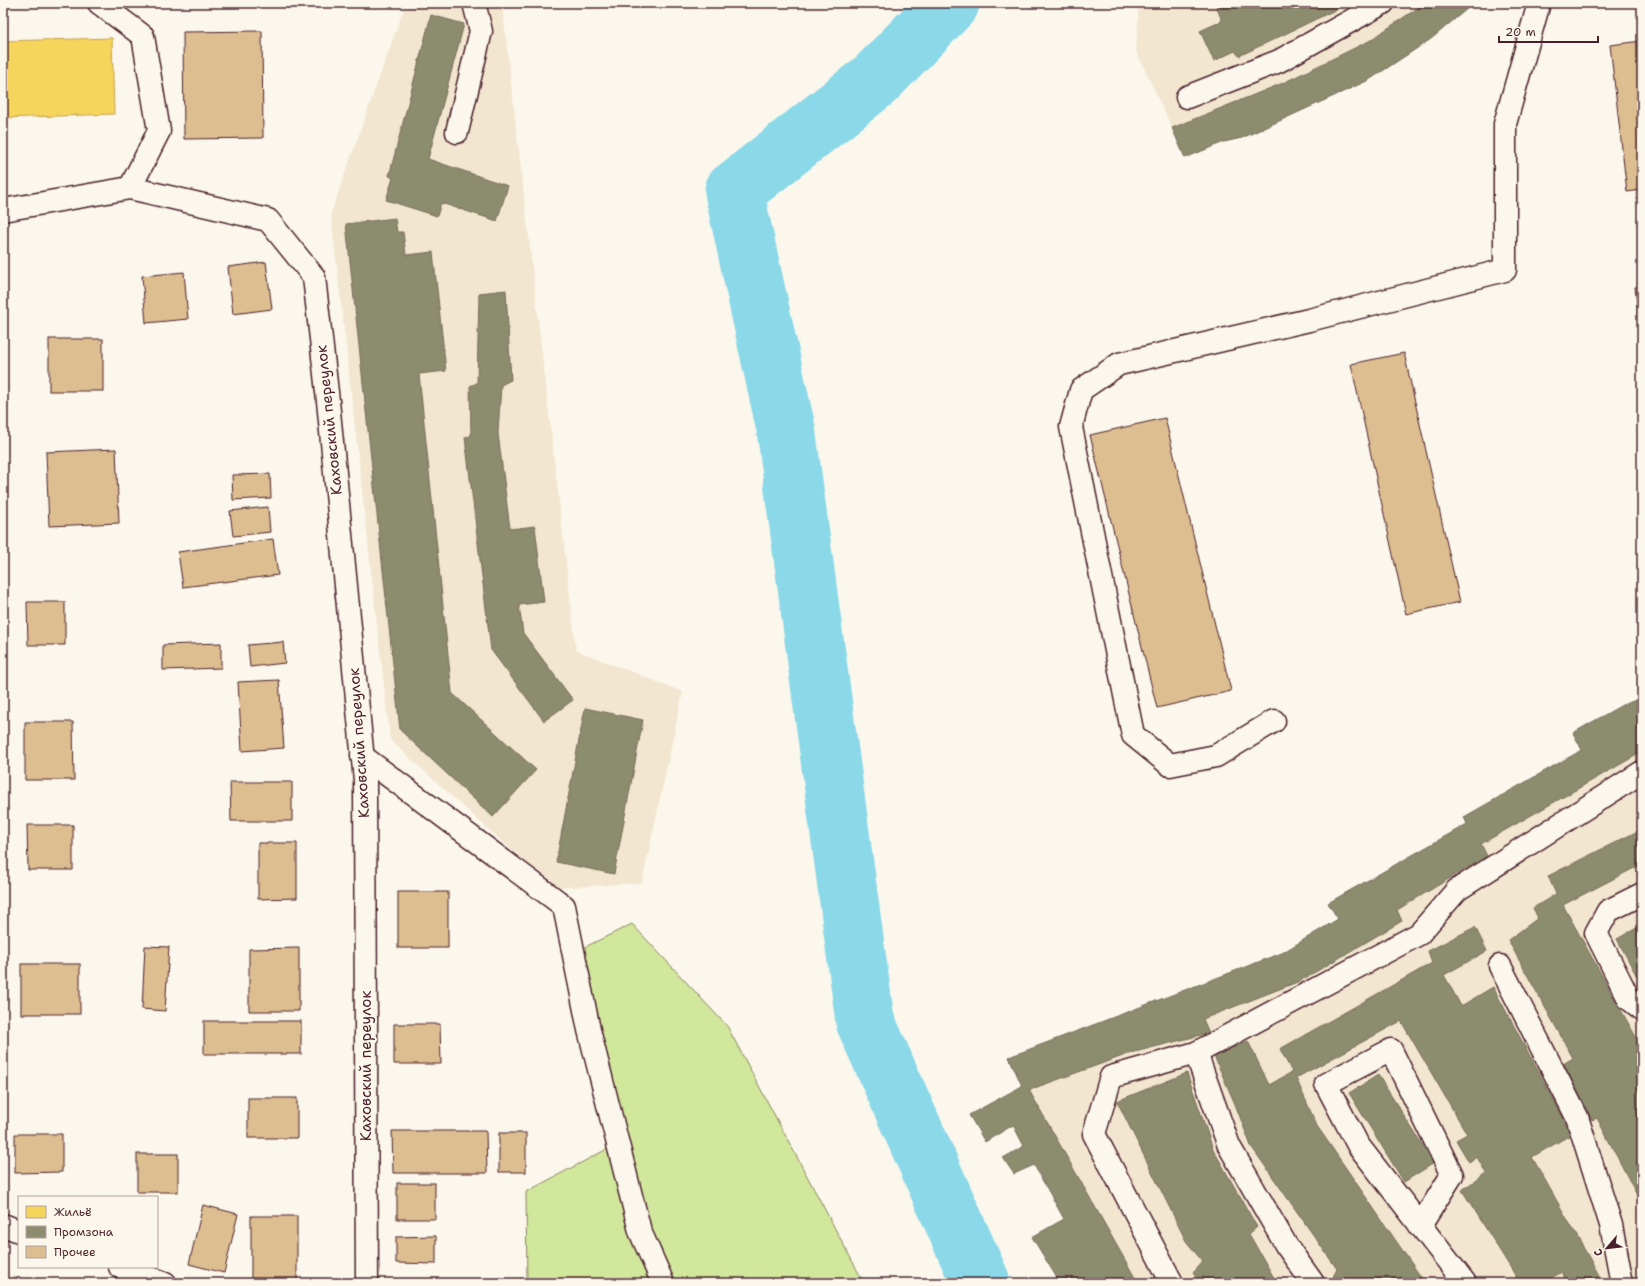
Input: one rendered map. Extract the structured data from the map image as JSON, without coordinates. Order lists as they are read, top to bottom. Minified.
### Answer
{"streets":{"street":["Каховский переулок"]},"legend":["Жильё","Промзона","Прочее"],"scale_bar":"20 m","north":"bottom left"}
